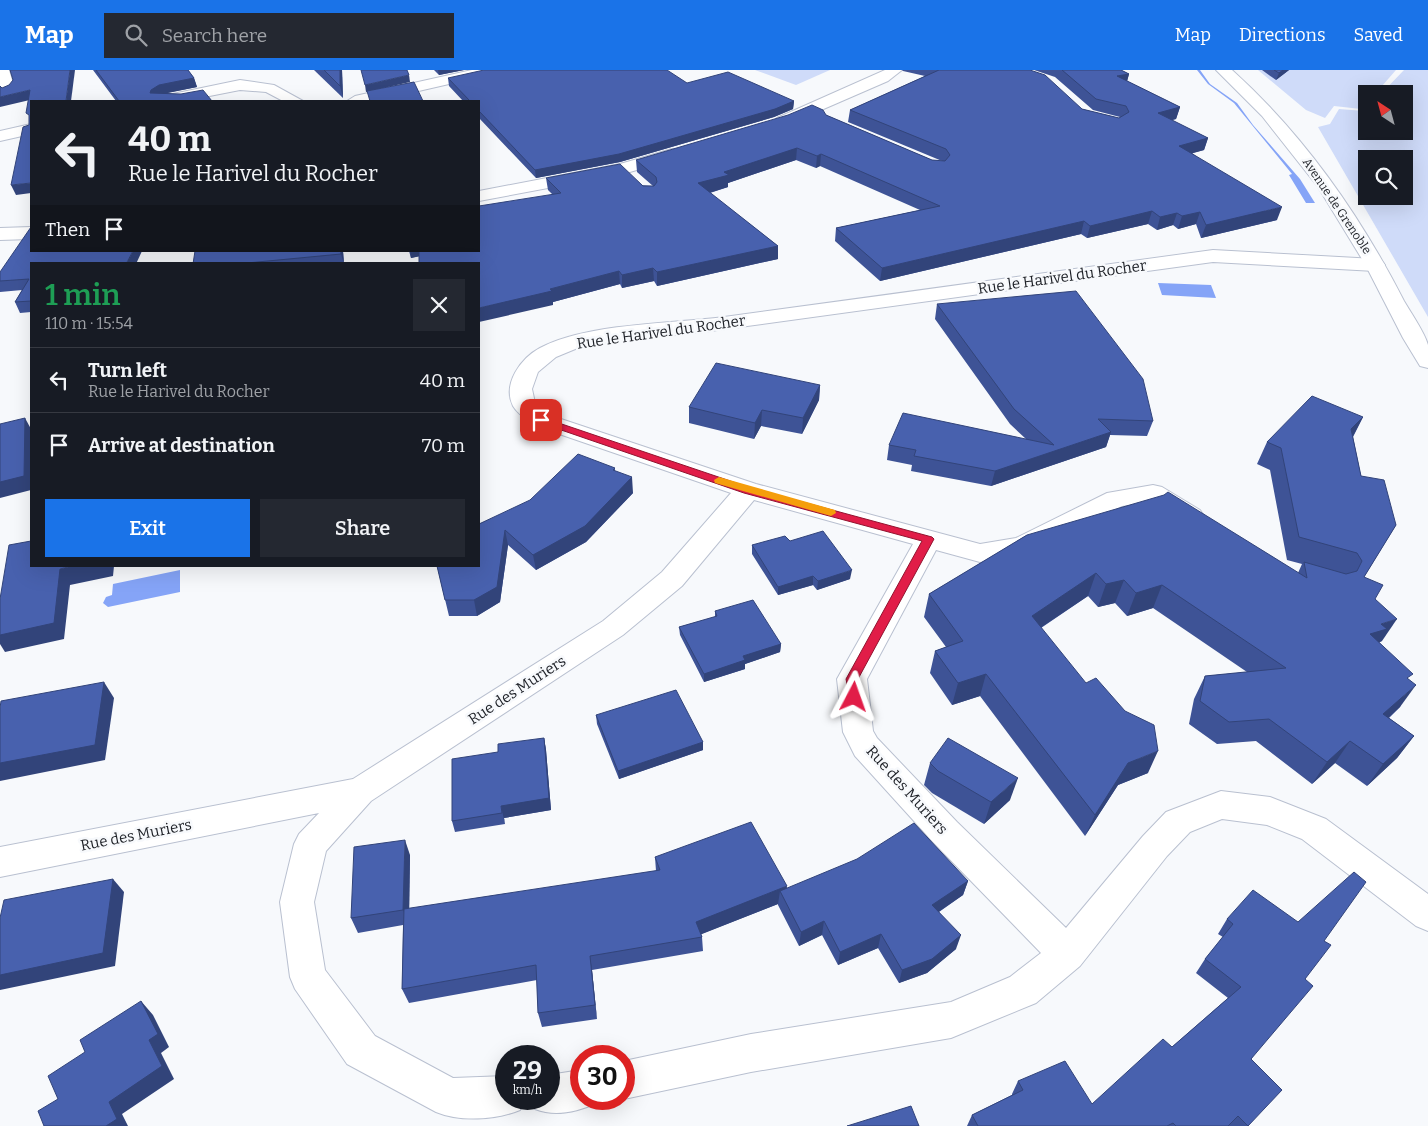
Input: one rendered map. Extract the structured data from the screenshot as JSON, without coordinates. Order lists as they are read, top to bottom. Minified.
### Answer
{"streets":{"street":["Avenue de Grenoble","Rue le Harivel du Rocher","Rue des Muriers"]},"crossings":[["Avenue de Grenoble","Rue le Harivel du Rocher"],["Rue le Harivel du Rocher","Rue des Muriers"]],"north":"top left","page":{"header":"Map","search":"Search here","nav":["Map","Directions","Saved"],"turn":["40 m","Rue le Harivel du Rocher"],"then":"Then","heading":["1 min","110 m · 15:54"],"list":[{"name":"Turn left","note":"Rue le Harivel du Rocher","value":"40 m"},{"name":"Arrive at destination","value":"70 m"}],"buttons":["Exit","Share"],"speed":"29 km/h","limit":"30"}}
